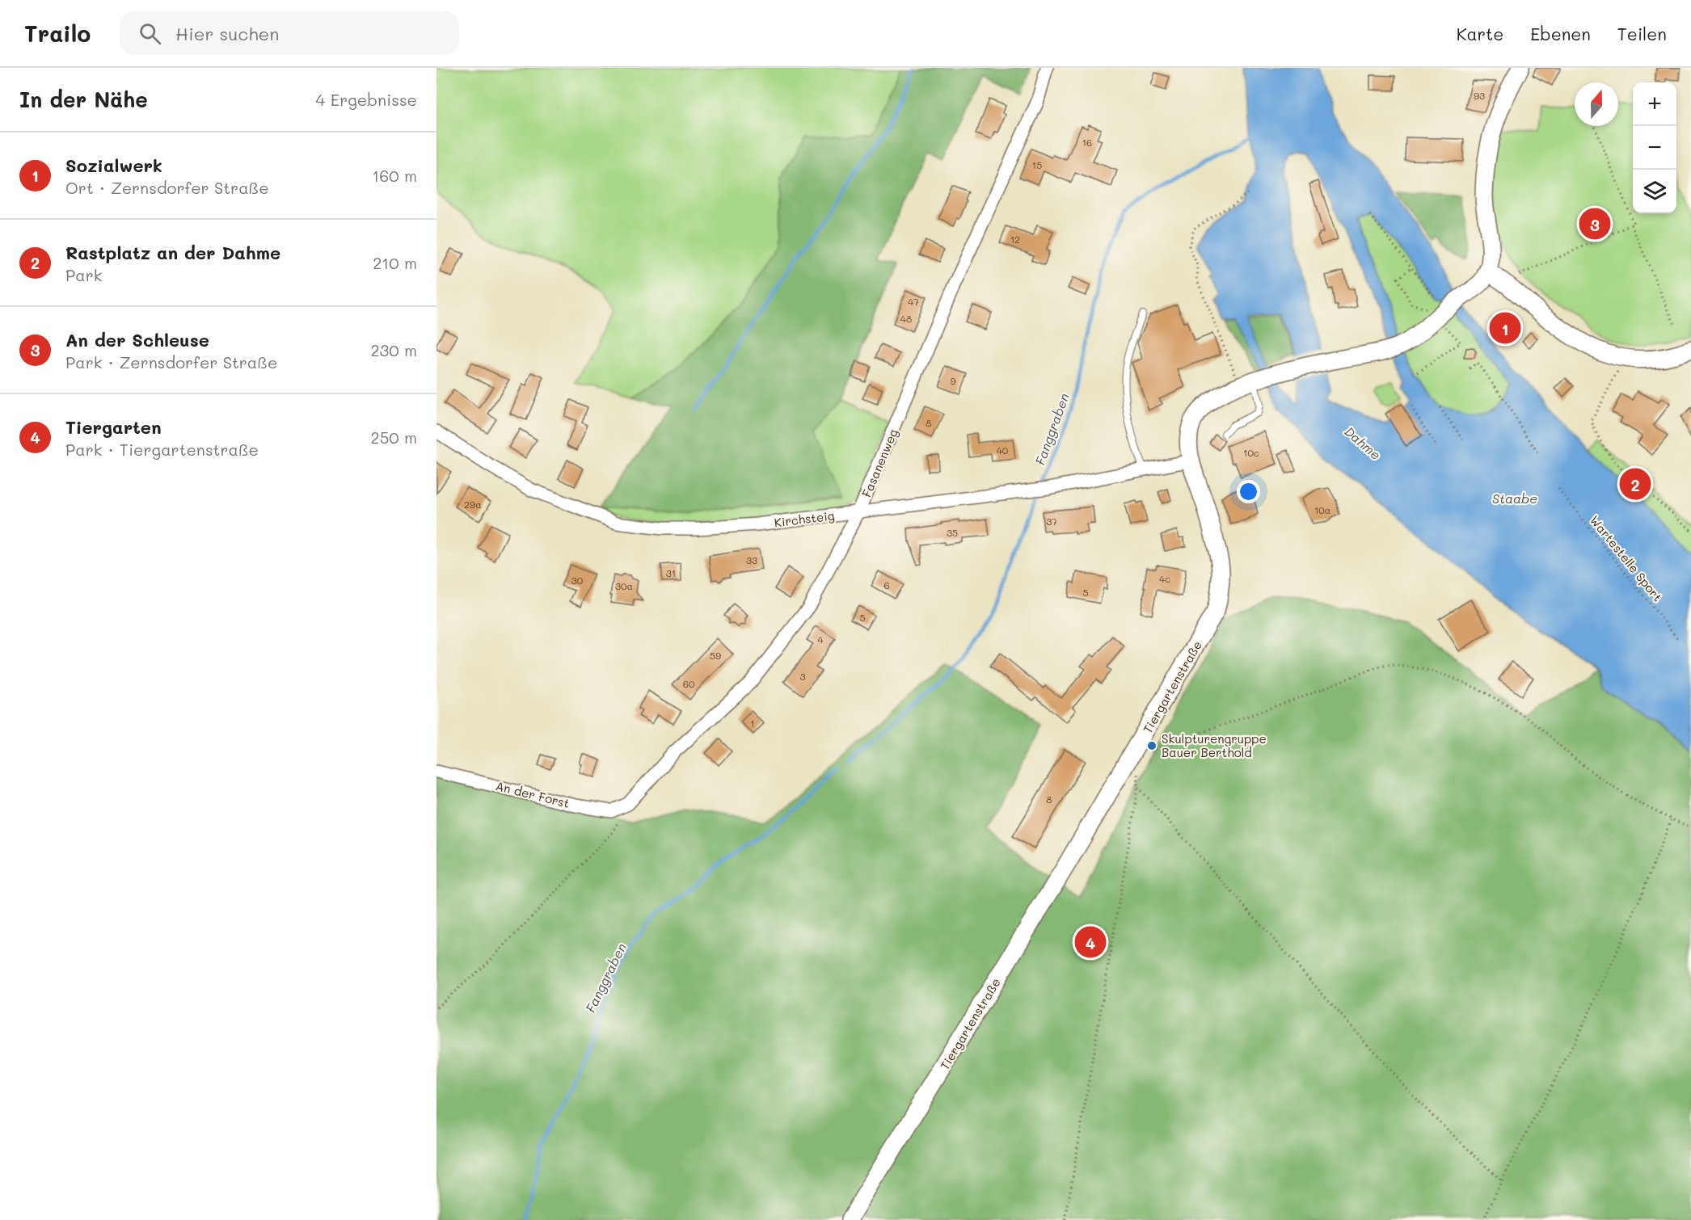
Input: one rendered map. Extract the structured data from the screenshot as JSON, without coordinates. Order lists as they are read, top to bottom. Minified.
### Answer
{"streets":{"street":["Fasanenweg","Kirchsteig","Tiergartenstraße","An der Forst"],"path":["Wartestelle Sport"]},"crossings":[["Fasanenweg","Kirchsteig"],["Fasanenweg","An der Forst"],["Kirchsteig","Tiergartenstraße"]],"water":["Fanggraben","Dahme","Staabe"],"places":["Skulpturengruppe Bauer Berthold"],"house_numbers":["93","16","15","12","47","48","9","8","40","10c","29a","10a","37","35","33","31","4c","30","6","30a","5","5","4","59","3","60","1","8"],"north":"top","page":{"header":"Trailo","search":"Hier suchen","nav":["Karte","Ebenen","Teilen"],"heading":["In der Nähe","4 Ergebnisse"],"map_buttons":["+","−"],"list":[{"mark":"1","name":"Sozialwerk","note":"Ort · Zernsdorfer Straße","value":"160 m"},{"mark":"2","name":"Rastplatz an der Dahme","note":"Park","value":"210 m"},{"mark":"3","name":"An der Schleuse","note":"Park · Zernsdorfer Straße","value":"230 m"},{"mark":"4","name":"Tiergarten","note":"Park · Tiergartenstraße","value":"250 m"}],"pins":["3","1","2","4"]}}
